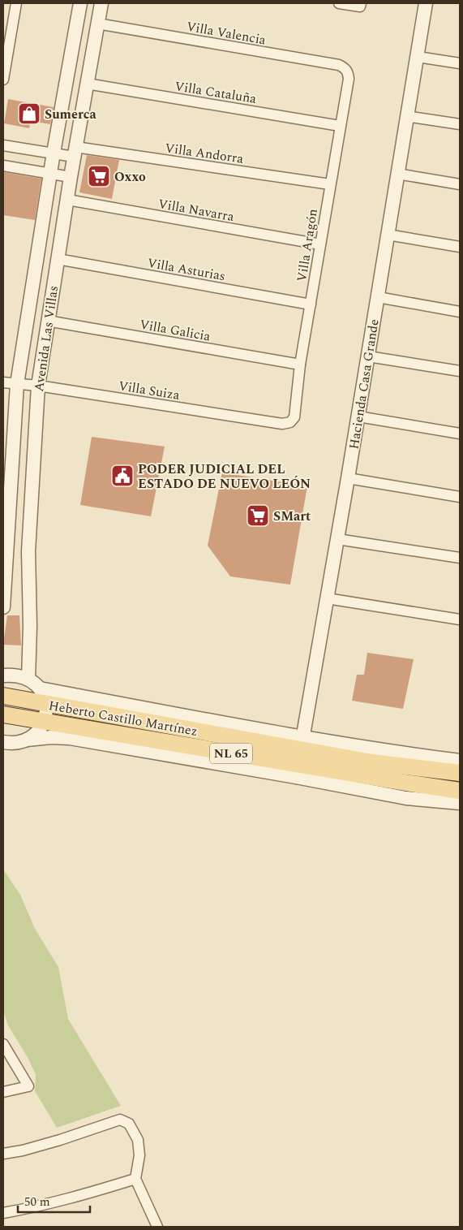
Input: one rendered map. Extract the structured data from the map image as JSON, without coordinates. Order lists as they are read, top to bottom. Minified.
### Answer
{"streets":{"main road":["Heberto Castillo Martínez","NL 65"],"street":["Villa Valencia","Villa Cataluña","Villa Andorra","Villa Navarra","Villa Aragón","Villa Asturias","Villa Galicia","Avenida Las Villas","Hacienda Casa Grande","Villa Suiza"]},"crossings":[["Villa Valencia","Villa Aragón"],["Villa Valencia","Avenida Las Villas"],["Villa Cataluña","Villa Aragón"],["Villa Cataluña","Avenida Las Villas"],["Villa Andorra","Villa Aragón"],["Villa Andorra","Avenida Las Villas"],["Villa Navarra","Villa Aragón"],["Villa Navarra","Avenida Las Villas"],["Villa Aragón","Villa Asturias"],["Villa Aragón","Villa Galicia"],["Villa Aragón","Villa Suiza"],["Villa Asturias","Avenida Las Villas"],["Villa Galicia","Avenida Las Villas"],["Avenida Las Villas","Villa Suiza"],["Hacienda Casa Grande","Heberto Castillo Martínez"]],"places":{"shop":["Sumerca"],"supermarket":["Oxxo","SMart"],"public building":["PODER JUDICIAL DEL ESTADO DE NUEVO LEÓN"]},"scale_bar":"50 m"}
